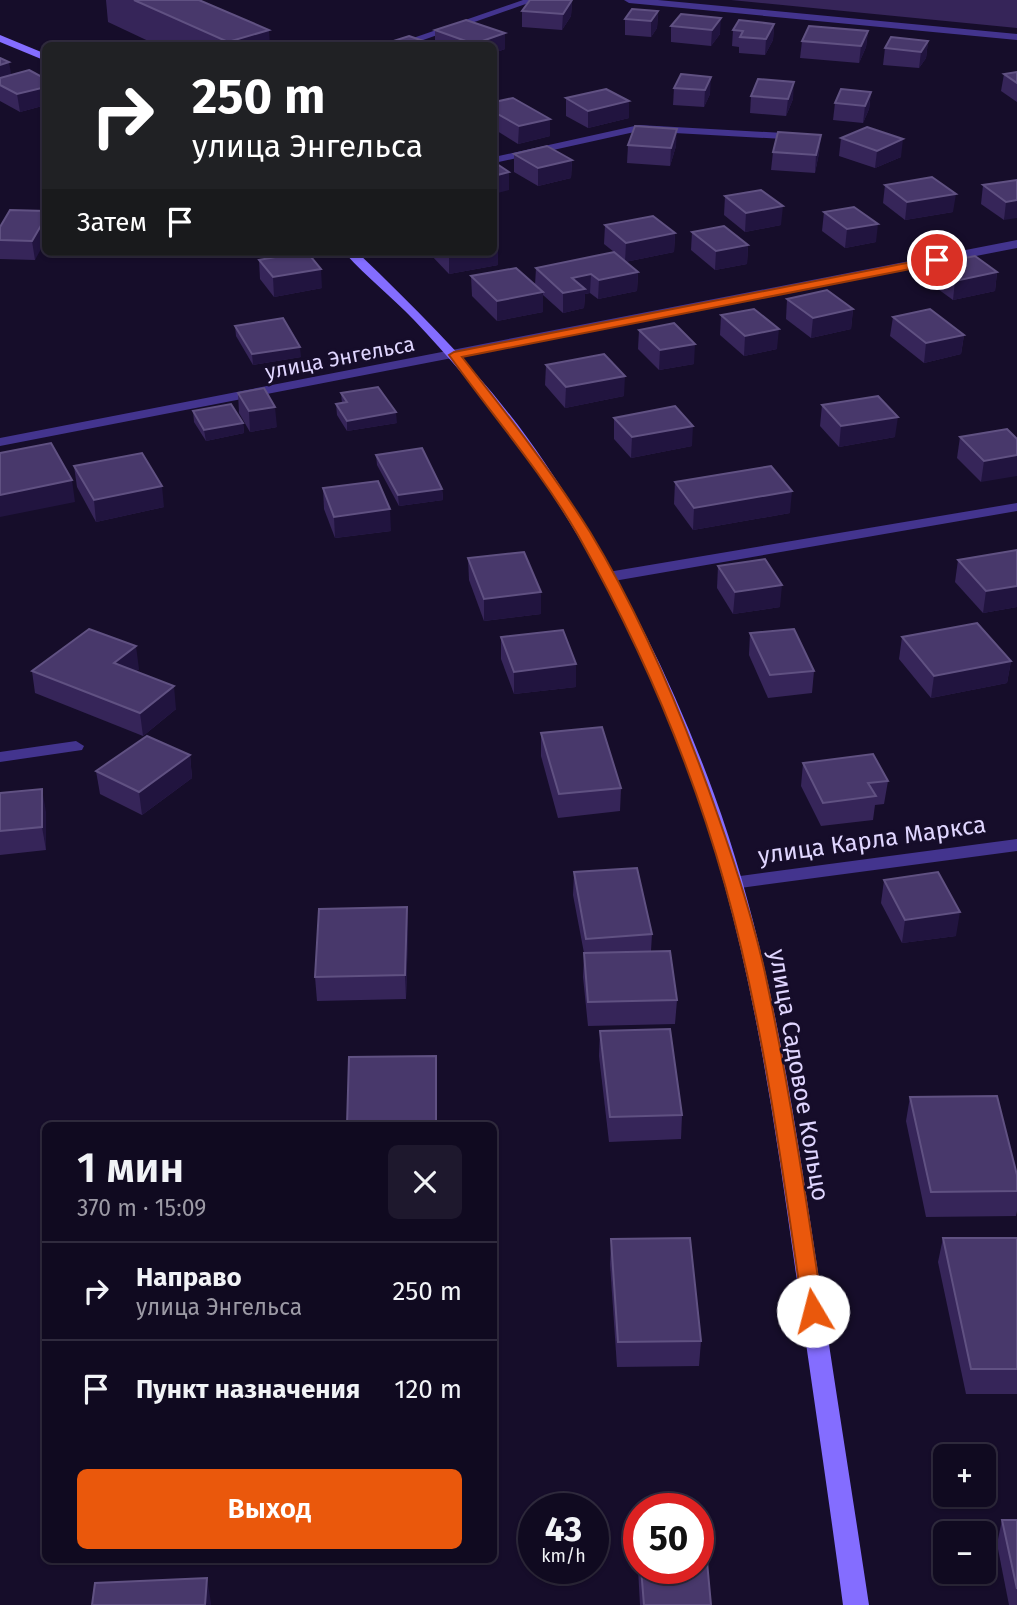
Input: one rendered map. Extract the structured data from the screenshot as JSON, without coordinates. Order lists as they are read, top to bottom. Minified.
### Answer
{"streets":{"main road":["улица Садовое Кольцо"],"street":["улица Энгельса","улица Карла Маркса"]},"crossings":[["улица Энгельса","улица Садовое Кольцо"],["улица Карла Маркса","улица Садовое Кольцо"]],"page":{"turn":["250 m","улица Энгельса"],"then":"Затем","heading":["1 мин","370 m · 15:09"],"list":[{"name":"Направо","note":"улица Энгельса","value":"250 m"},{"name":"Пункт назначения","value":"120 m"}],"map_buttons":["+","−"],"buttons":"Выход","speed":"43 km/h","limit":"50"}}
